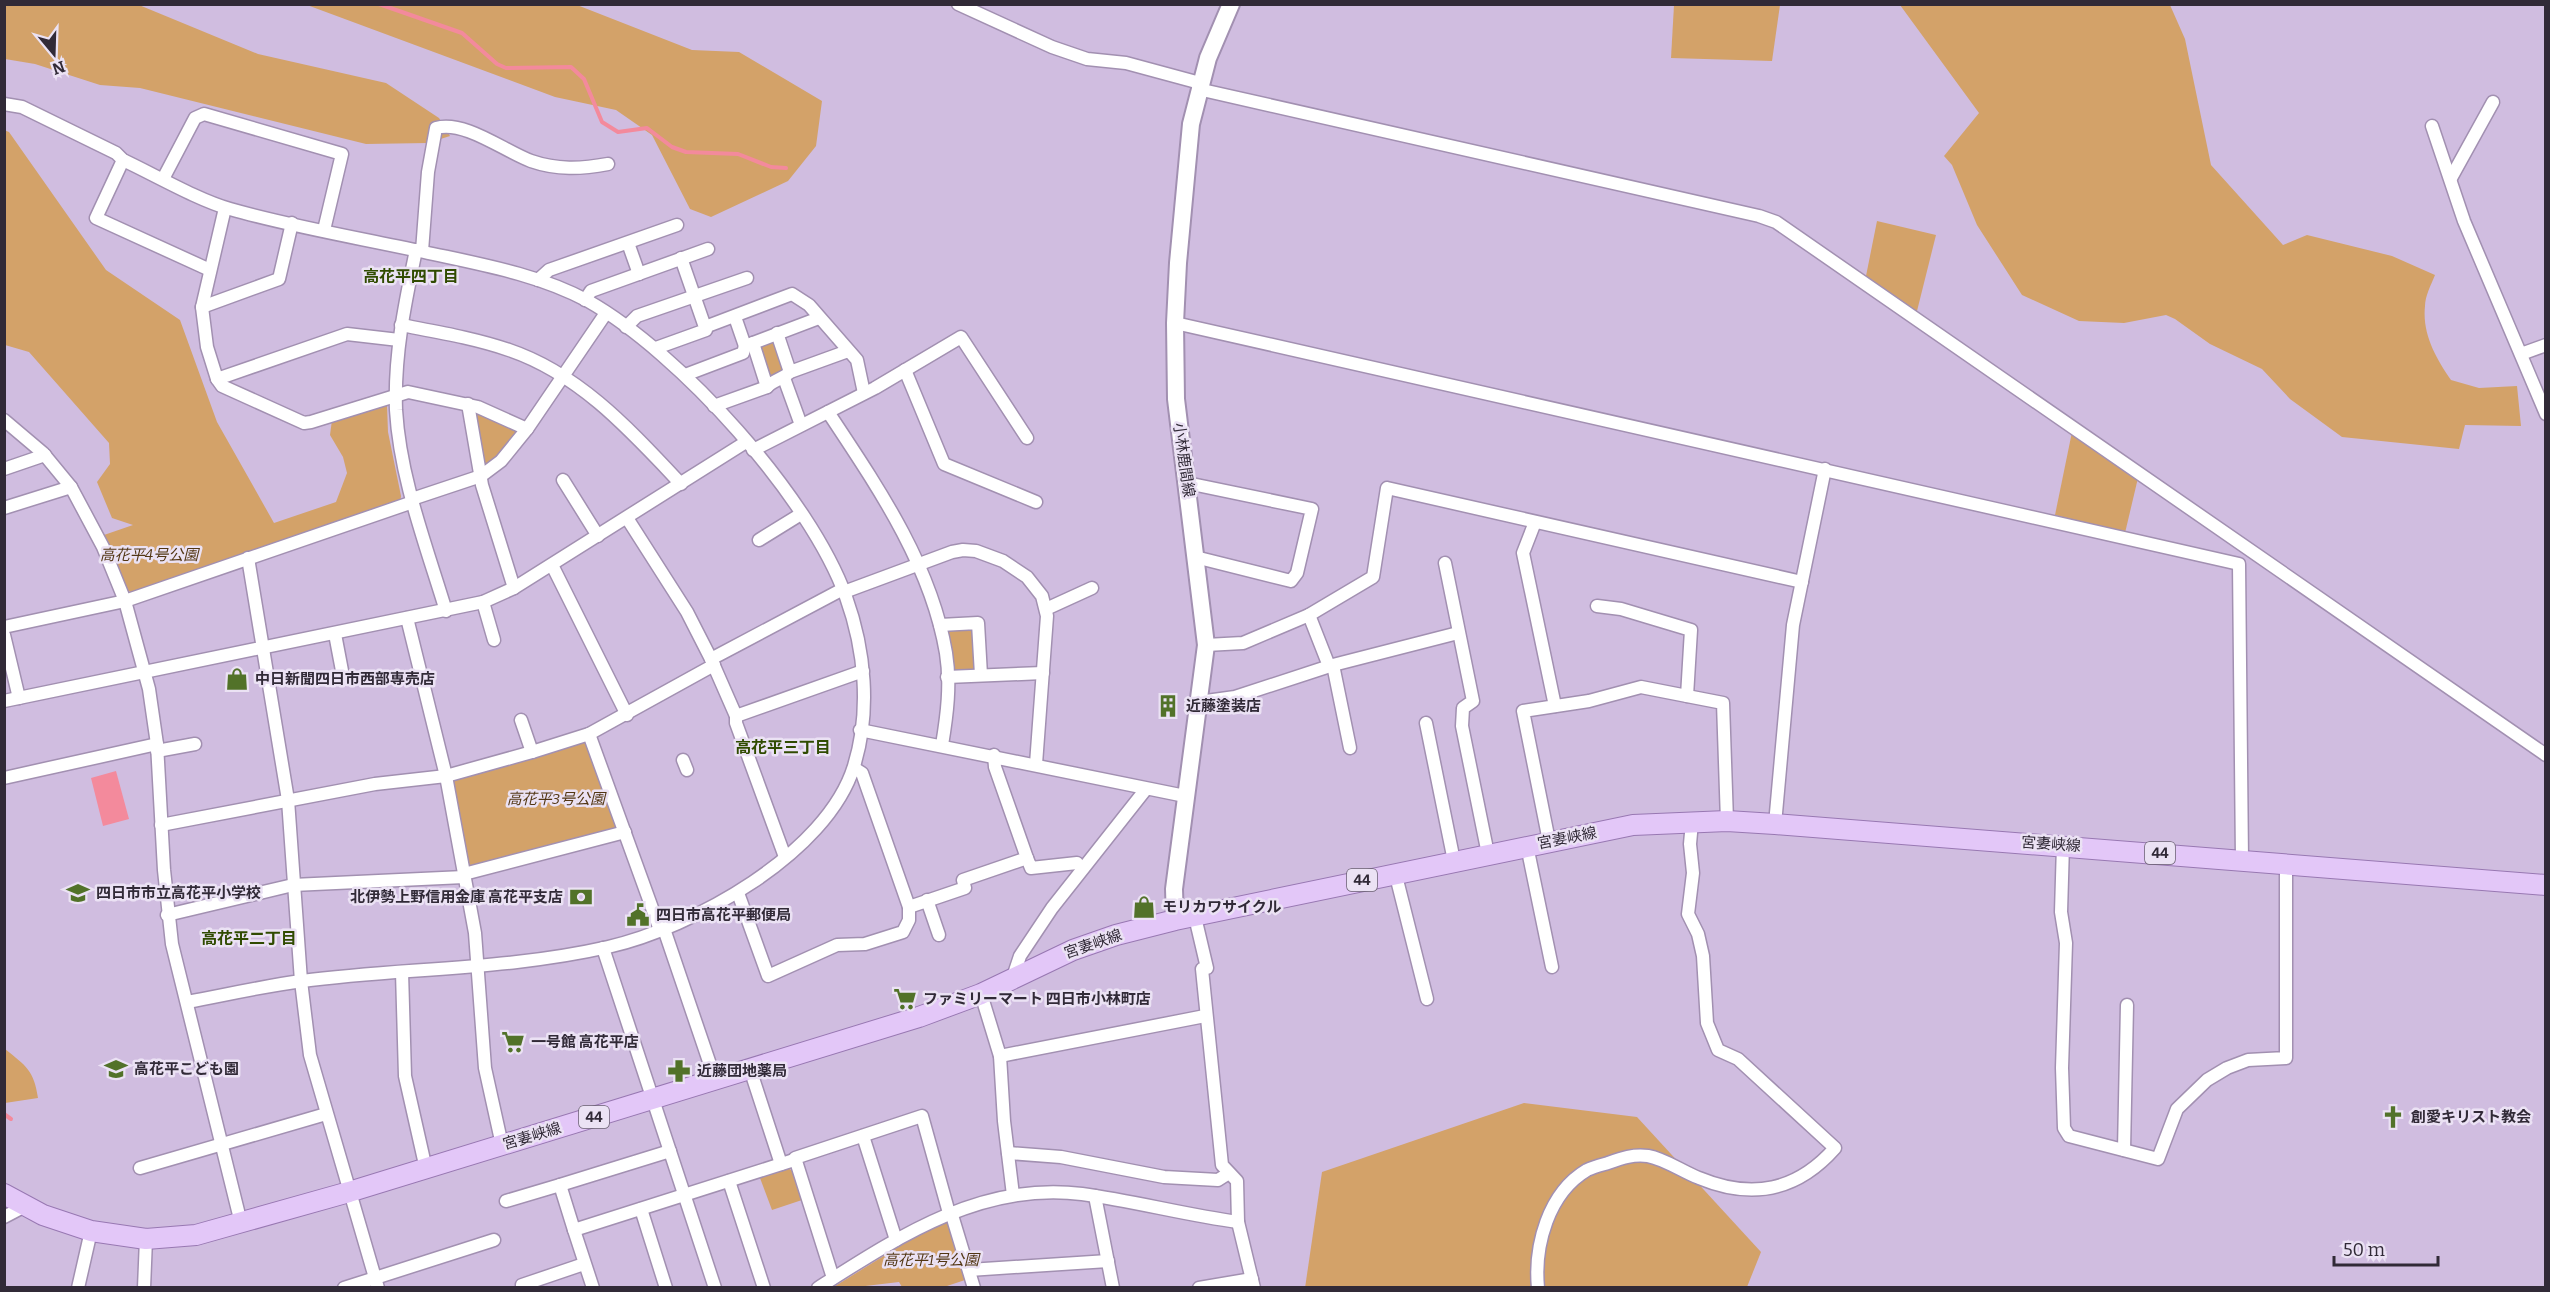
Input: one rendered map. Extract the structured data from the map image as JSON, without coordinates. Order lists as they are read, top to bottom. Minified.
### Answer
{"streets":{"main road":["小林鹿間線","宮妻峡線","44"]},"crossings":[["小林鹿間線","宮妻峡線"]],"districts":["高花平四丁目","高花平三丁目","高花平二丁目"],"parks":["高花平4号公園","高花平3号公園","高花平1号公園"],"places":{"shop":["中日新聞四日市西部専売店","モリカワサイクル"],"building":["近藤塗装店"],"school or university":["四日市市立高花平小学校","高花平こども園"],"bank":["北伊勢上野信用金庫 高花平支店"],"public building":["四日市高花平郵便局"],"supermarket":["ファミリーマート 四日市小林町店","一号館 高花平店"],"pharmacy":["近藤団地薬局"],"church":["創愛キリスト教会"]},"scale_bar":"50 m","north":"bottom"}
